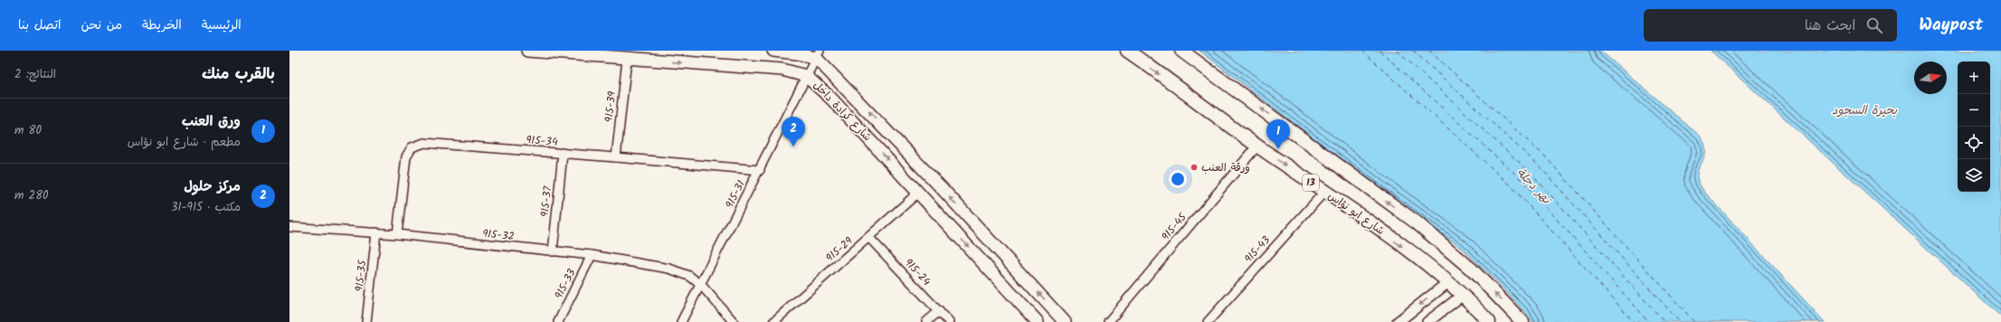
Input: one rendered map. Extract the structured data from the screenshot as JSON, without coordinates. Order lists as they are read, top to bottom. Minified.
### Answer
{"streets":{"main road":["شارع كرادة داخل","13","شارع ابو نؤاس"],"street":["915-39","915-34","915-31","915-37","915-45","915-32","915-29","915-43","915-24","915-35","915-33"]},"crossings":[["915-39","شارع كرادة داخل"],["915-39","915-34"],["شارع كرادة داخل","915-31"],["شارع كرادة داخل","915-29"],["915-34","915-31"],["915-34","915-37"],["915-34","915-32"],["915-31","915-32"],["915-37","915-32"],["شارع ابو نؤاس","915-45"],["شارع ابو نؤاس","915-43"],["915-32","915-35"],["915-32","915-33"],["915-29","915-24"]],"water":["بحيرة السجود","نهر دجلة"],"places":["ورقة العنب"],"north":"right","page":{"header":"Waypost","search":"ابحث هنا","nav":["الرئيسية","الخريطة","من نحن","اتصل بنا"],"heading":["بالقرب منك","النتائج: 2"],"map_buttons":["+","−"],"list":[{"mark":"1","name":"ورق العنب","note":"مطعم · شارع ابو نؤاس","value":"80 m"},{"mark":"2","name":"مركز حلول","note":"مكتب · 915-31","value":"280 m"}],"pins":["2","1"]}}
